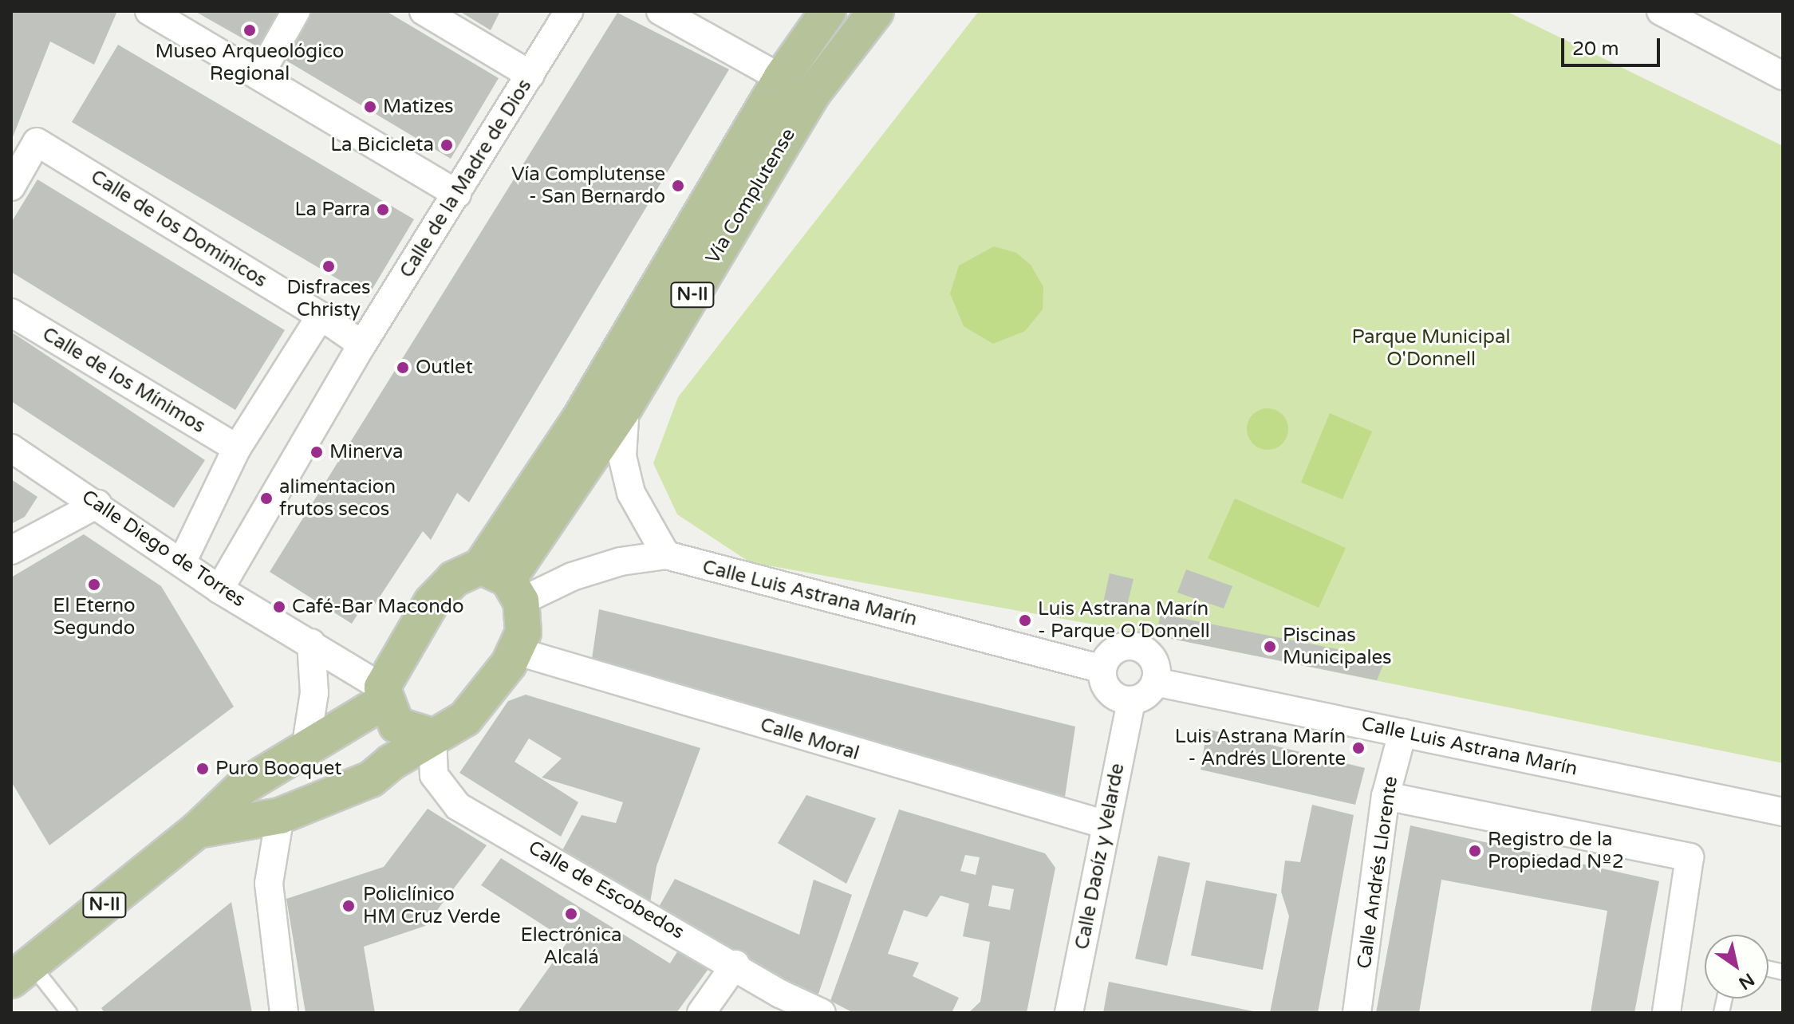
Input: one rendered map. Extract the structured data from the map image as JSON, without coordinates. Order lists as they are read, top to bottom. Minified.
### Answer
{"streets":{"main road":["Vía Complutense","N-II"],"street":["Calle de la Madre de Dios","Calle de los Dominicos","Calle de los Mínimos","Calle Diego de Torres","Calle Luis Astrana Marín","Calle Moral","Calle Daoíz y Velarde","Calle Andrés Llorente","Calle de Escobedos"]},"crossings":[["Calle de la Madre de Dios","Calle Diego de Torres"],["Vía Complutense","Calle Luis Astrana Marín"],["N-II","Calle Diego de Torres"],["N-II","Calle de Escobedos"],["Calle Luis Astrana Marín","Calle Daoíz y Velarde"],["Calle Luis Astrana Marín","Calle Andrés Llorente"],["Calle Moral","Calle Daoíz y Velarde"]],"parks":["Parque Municipal O'Donnell"],"places":["Museo Arqueológico Regional","Matizes","La Bicicleta","Vía Complutense - San Bernardo","La Parra","Disfraces Christy","Outlet","Minerva","alimentacion frutos secos","El Eterno Segundo","Café-Bar Macondo","Luis Astrana Marín - Parque O´Donnell","Piscinas Municipales","Luis Astrana Marín - Andrés Llorente","Puro Booquet","Registro de la Propiedad Nº2","Policlínico HM Cruz Verde","Electrónica Alcalá"],"scale_bar":"20 m","north":"bottom right"}
